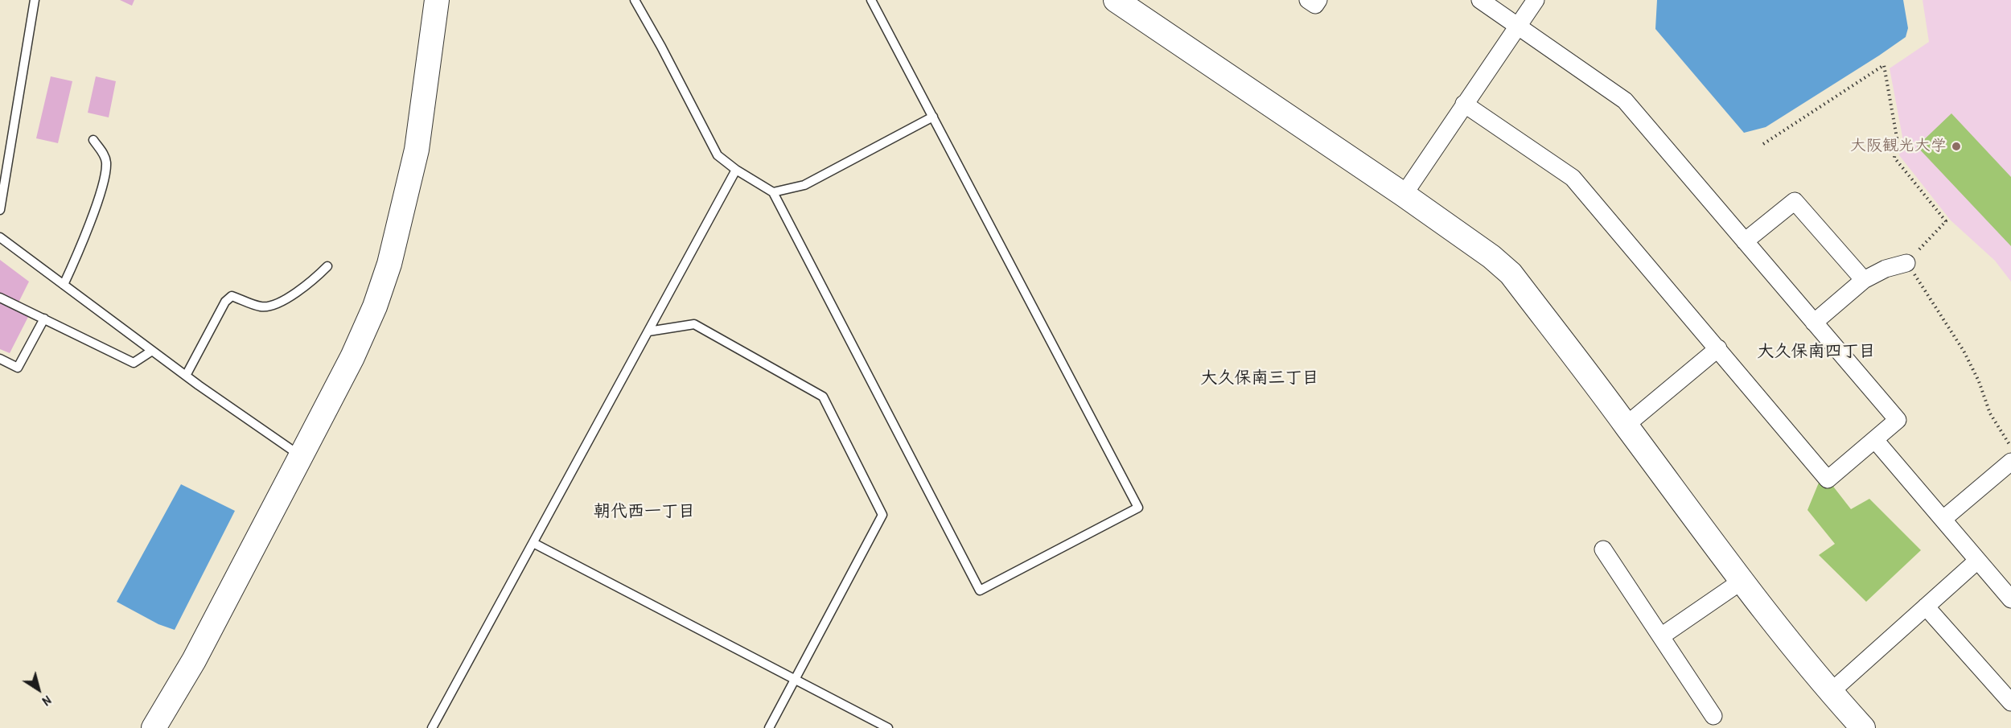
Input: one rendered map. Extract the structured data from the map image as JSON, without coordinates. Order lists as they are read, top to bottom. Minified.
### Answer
{"districts":["大久保南四丁目","大久保南三丁目","朝代西一丁目"],"places":["大阪観光大学"],"north":"bottom right"}
